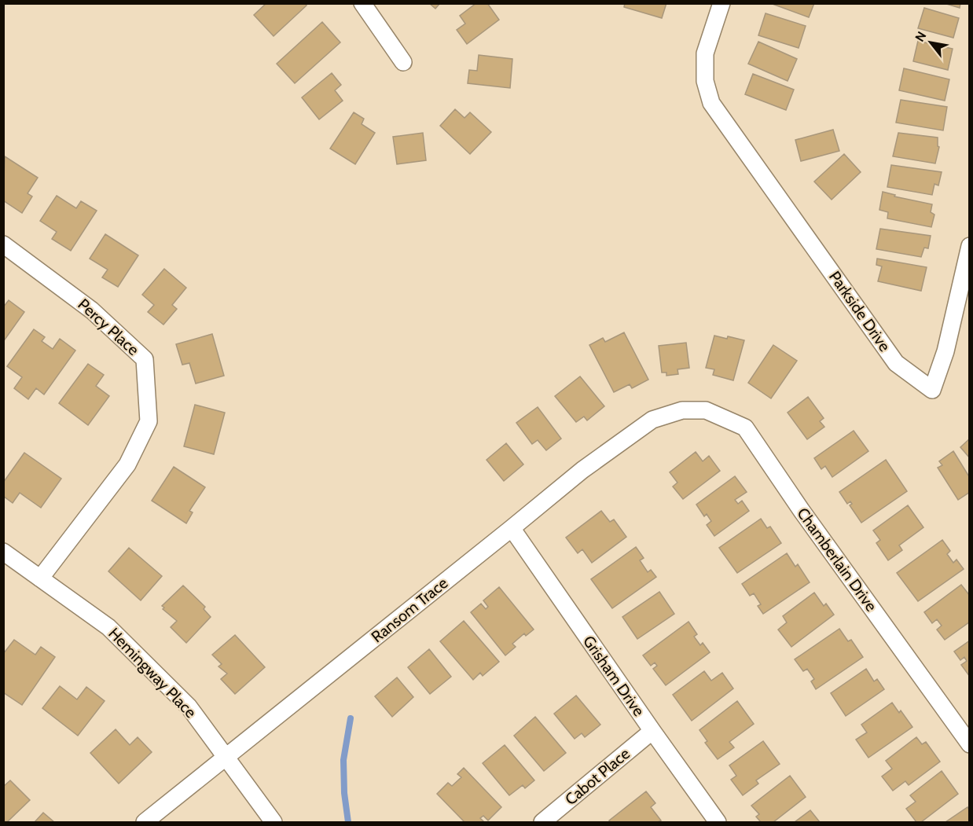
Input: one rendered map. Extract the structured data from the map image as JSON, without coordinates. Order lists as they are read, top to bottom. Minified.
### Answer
{"streets":{"street":["Parkside Drive","Percy Place","Chamberlain Drive","Ransom Trace","Hemingway Place","Grisham Drive","Cabot Place"]},"crossings":[["Percy Place","Hemingway Place"],["Chamberlain Drive","Ransom Trace"],["Ransom Trace","Hemingway Place"],["Ransom Trace","Grisham Drive"],["Grisham Drive","Cabot Place"]],"north":"top left"}
